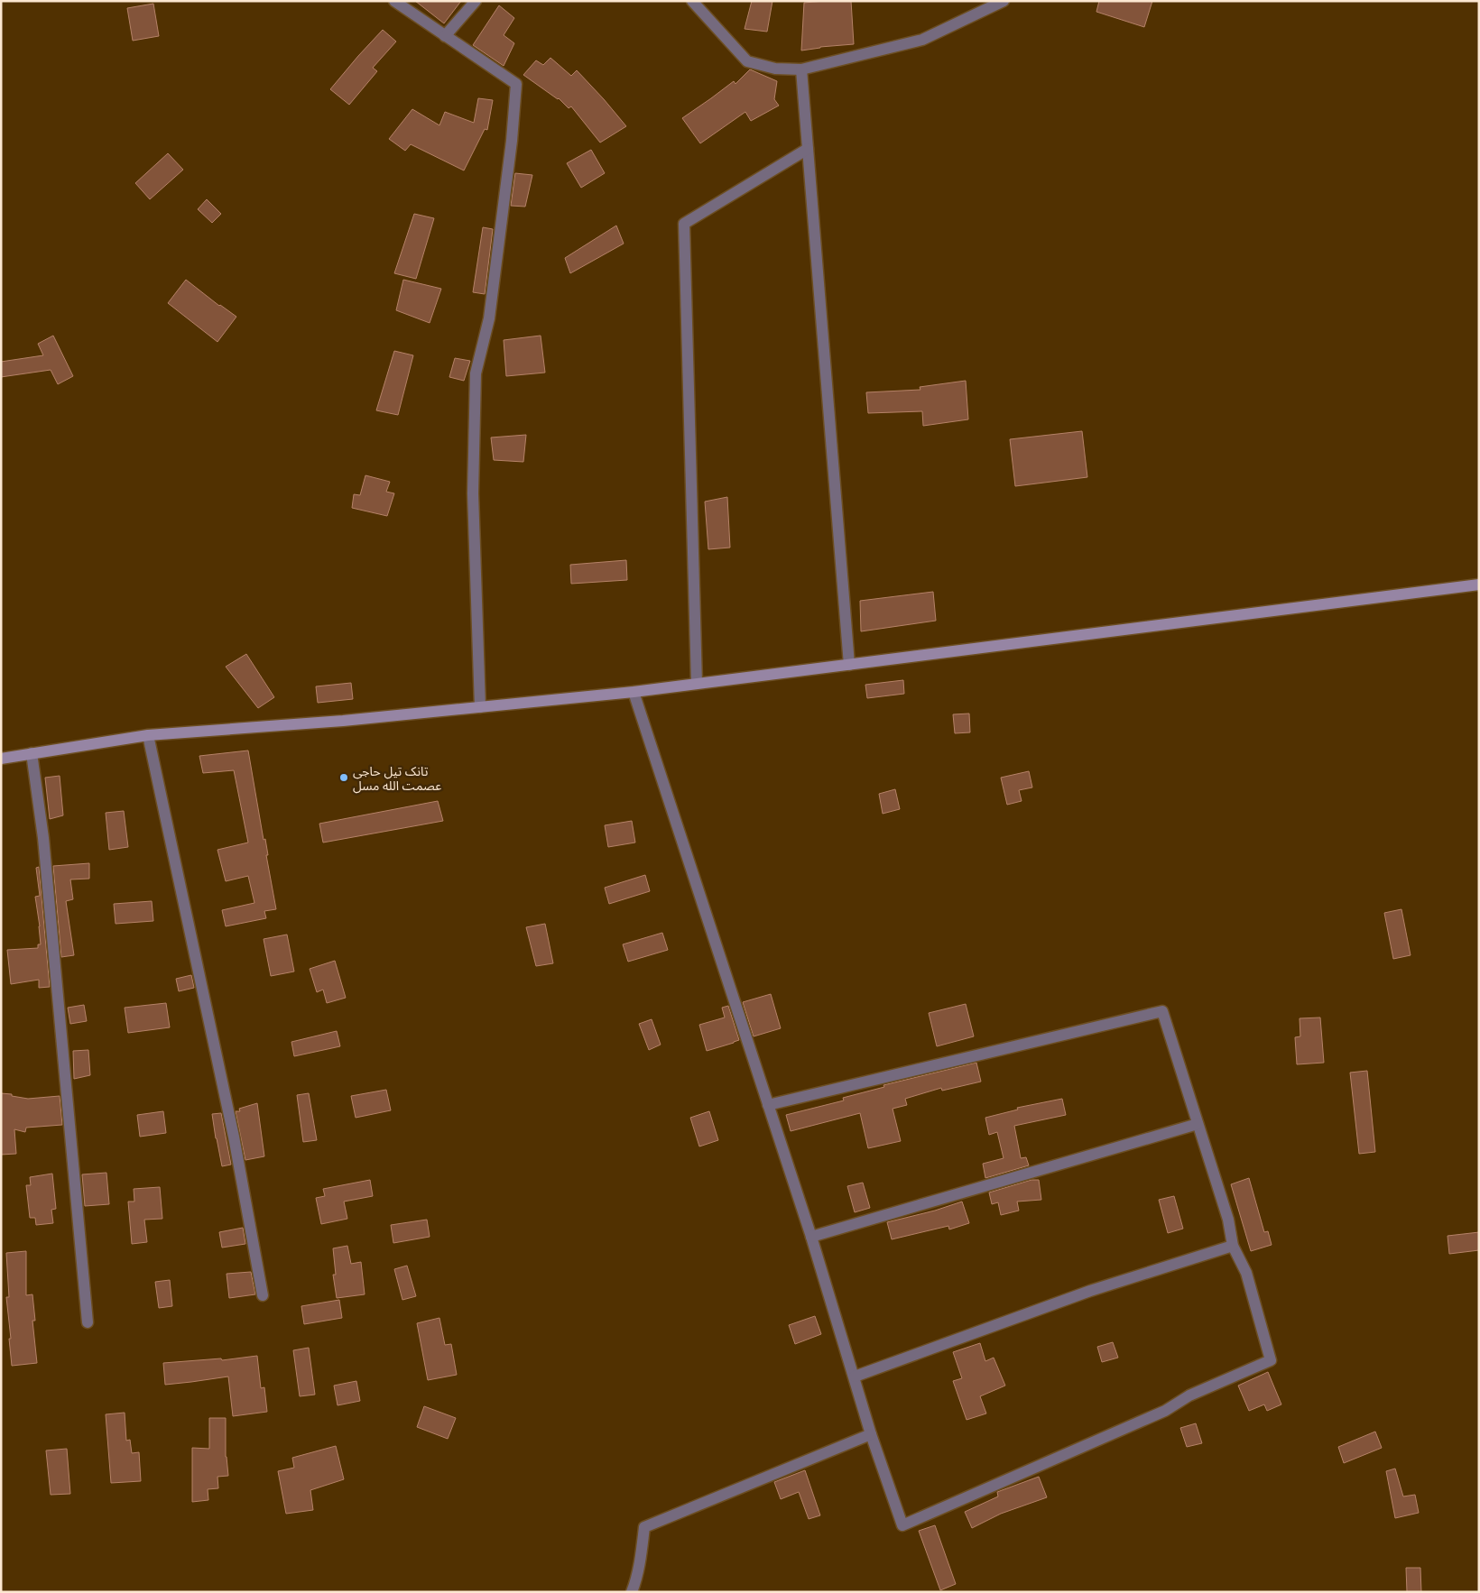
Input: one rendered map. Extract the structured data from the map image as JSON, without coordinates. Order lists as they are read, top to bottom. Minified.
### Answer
{"places":["تانک تیل حاجی عصمت الله مسل"]}
